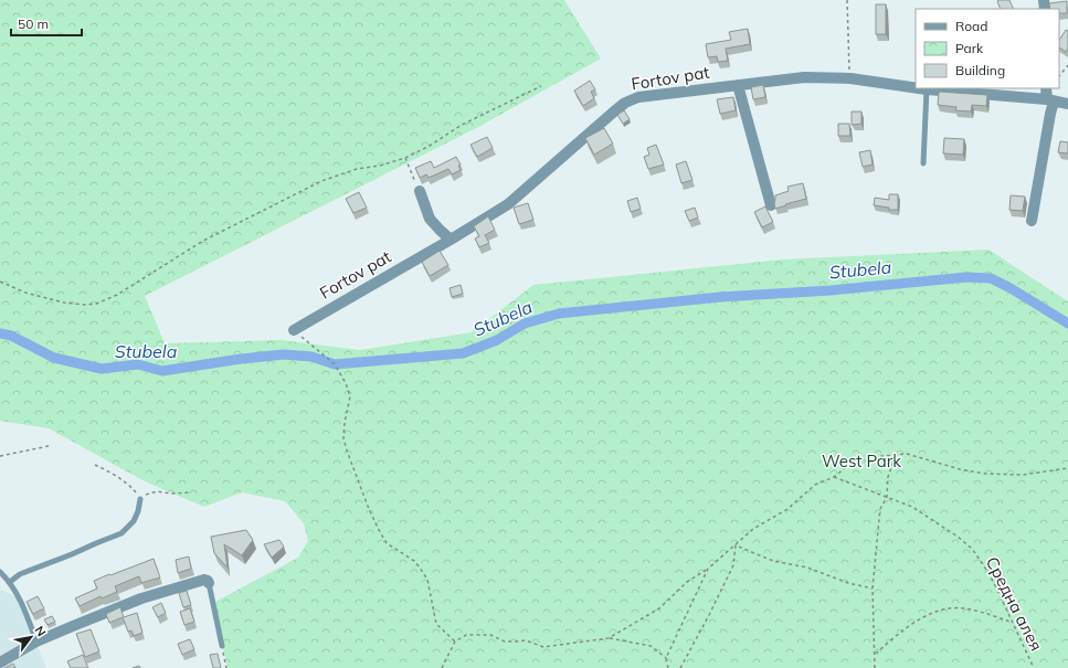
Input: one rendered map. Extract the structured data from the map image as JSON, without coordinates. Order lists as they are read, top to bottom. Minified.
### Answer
{"streets":{"street":["Fortov pat"],"path":["Средна алея"]},"water":["Stubela"],"parks":["West Park"],"legend":["Road","Park","Building"],"scale_bar":"50 m","north":"top right"}
